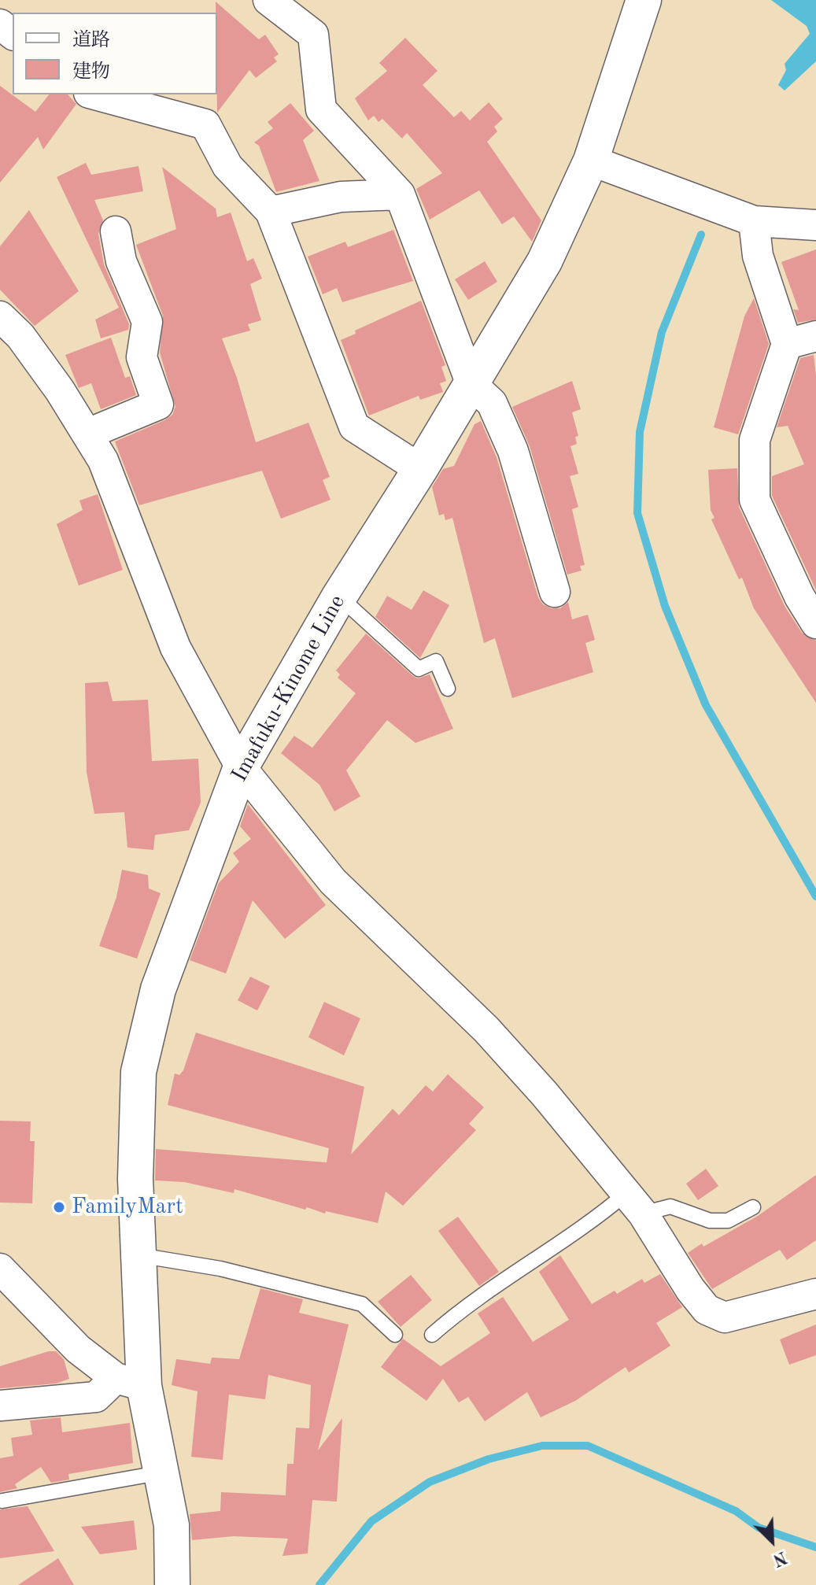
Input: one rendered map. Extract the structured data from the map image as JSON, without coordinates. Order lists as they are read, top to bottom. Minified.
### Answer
{"streets":{"main road":["Imafuku-Kinome Line"]},"places":["FamilyMart"],"legend":["道路","建物"],"north":"bottom right"}
